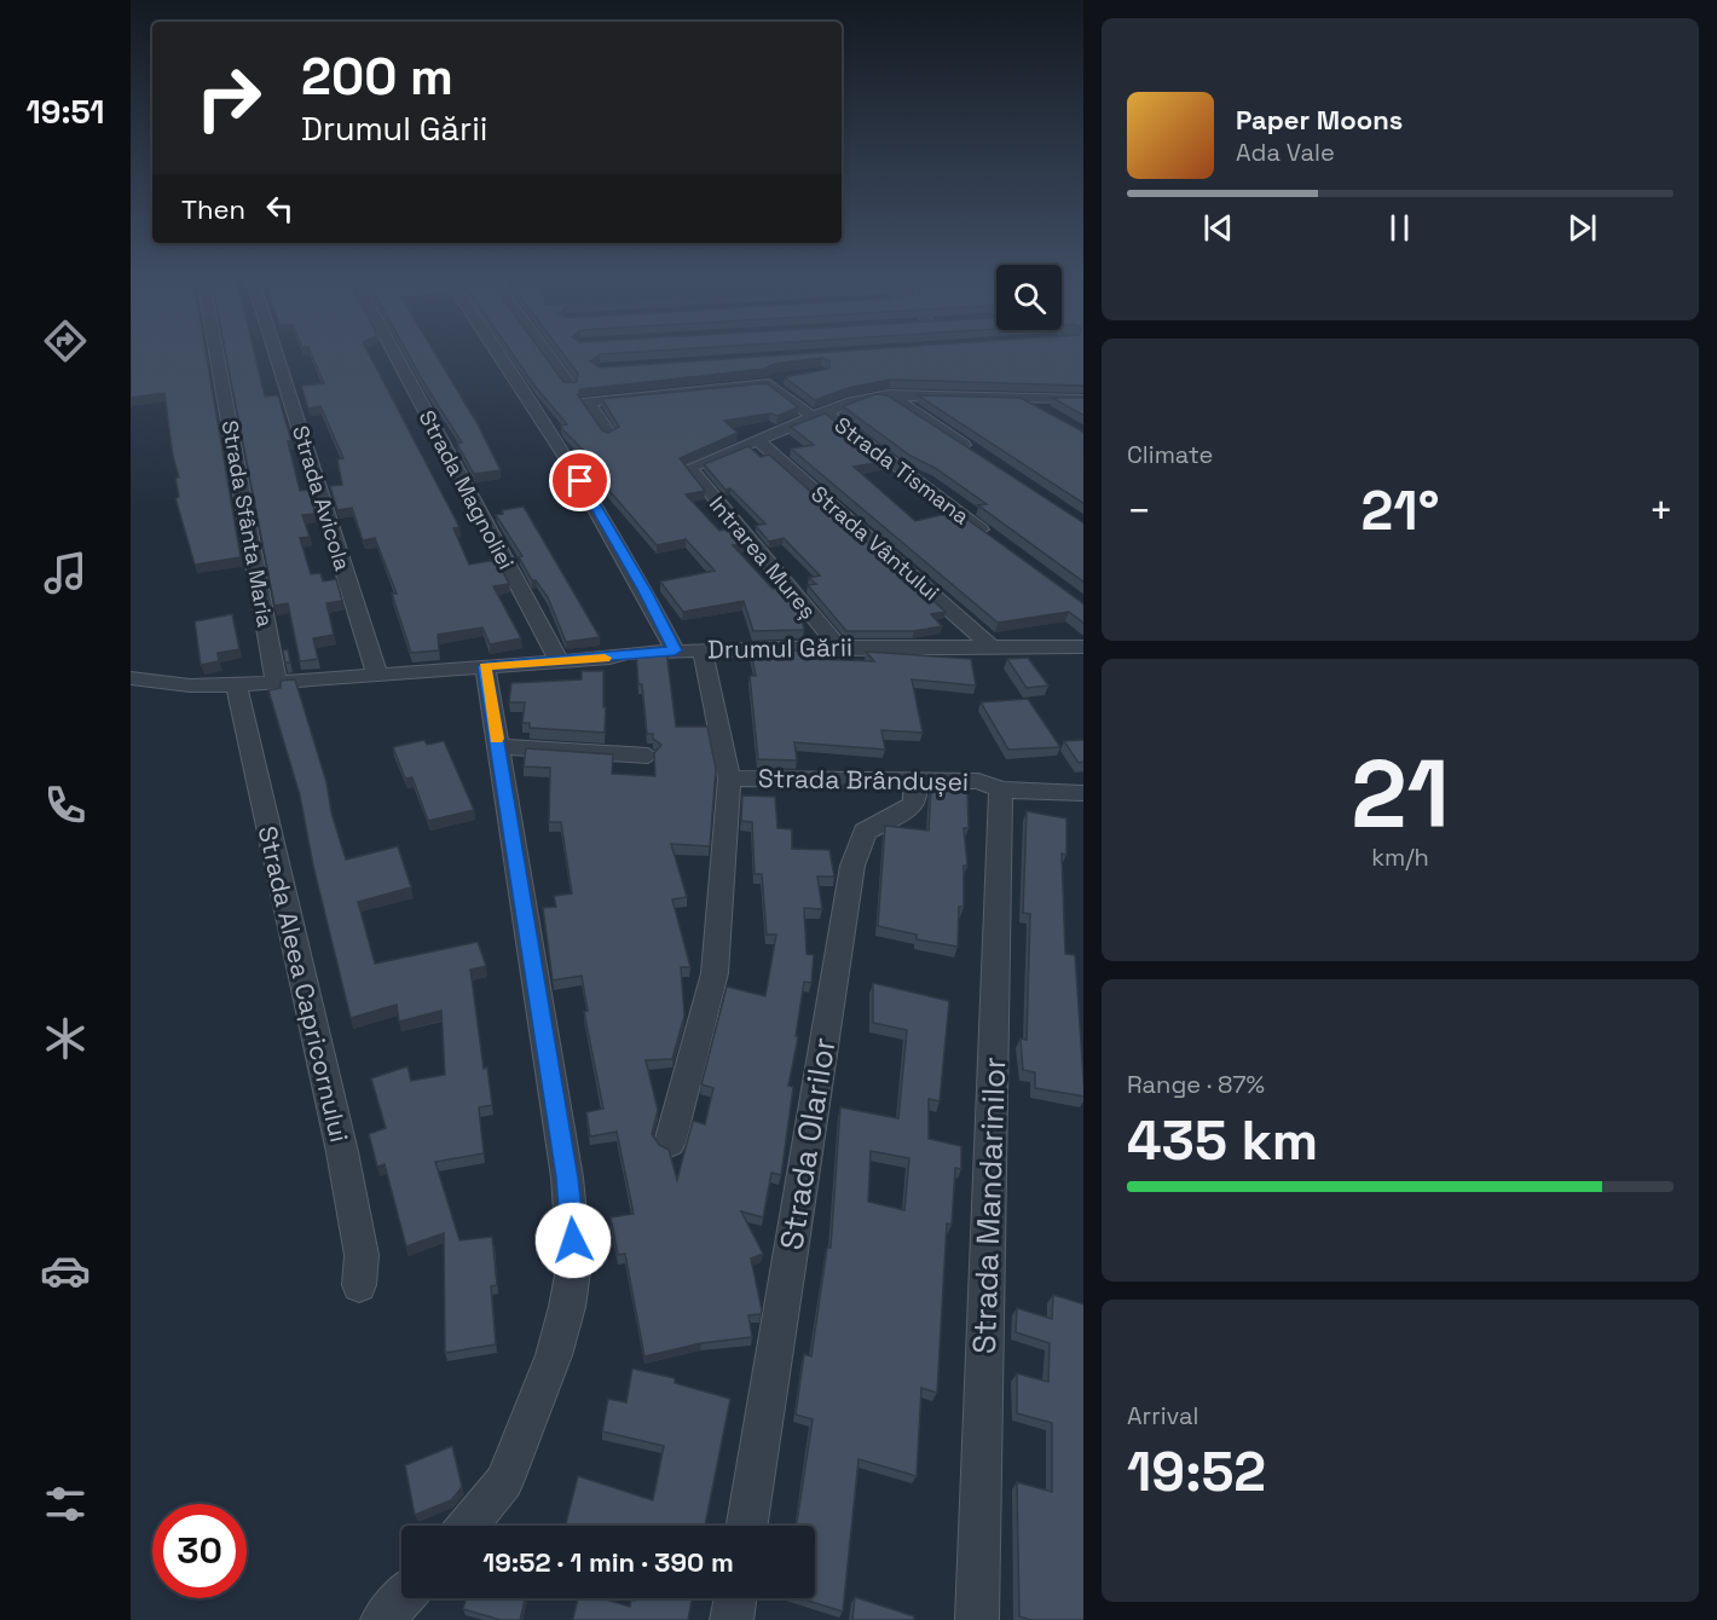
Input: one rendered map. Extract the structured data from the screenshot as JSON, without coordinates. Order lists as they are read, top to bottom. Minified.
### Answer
{"streets":{"street":["Strada Tismana","Strada Magnoliei","Strada Avicola","Strada Sfânta Maria","Strada Vântului","Intrarea Mureș","Drumul Gării","Strada Brândușei","Strada Aleea Capricornului","Strada Olarilor","Strada Mandarinilor"]},"crossings":[["Strada Magnoliei","Drumul Gării"],["Strada Avicola","Drumul Gării"],["Strada Sfânta Maria","Drumul Gării"],["Strada Vântului","Intrarea Mureș"],["Strada Vântului","Drumul Gării"],["Intrarea Mureș","Drumul Gării"],["Drumul Gării","Strada Brândușei"],["Drumul Gării","Strada Aleea Capricornului"],["Strada Brândușei","Strada Olarilor"],["Strada Brândușei","Strada Mandarinilor"]],"page":{"tabs":"19:51","turn":["200 m","Drumul Gării"],"song":["Paper Moons","Ada Vale"],"then":"Then","tile":["Climate",["21","km/h"],["Range · 87%","435 km"],["Arrival","19:52"]],"heat":["−","21°","+"],"limit":"30","trip":"19:52 · 1 min · 390 m"}}
